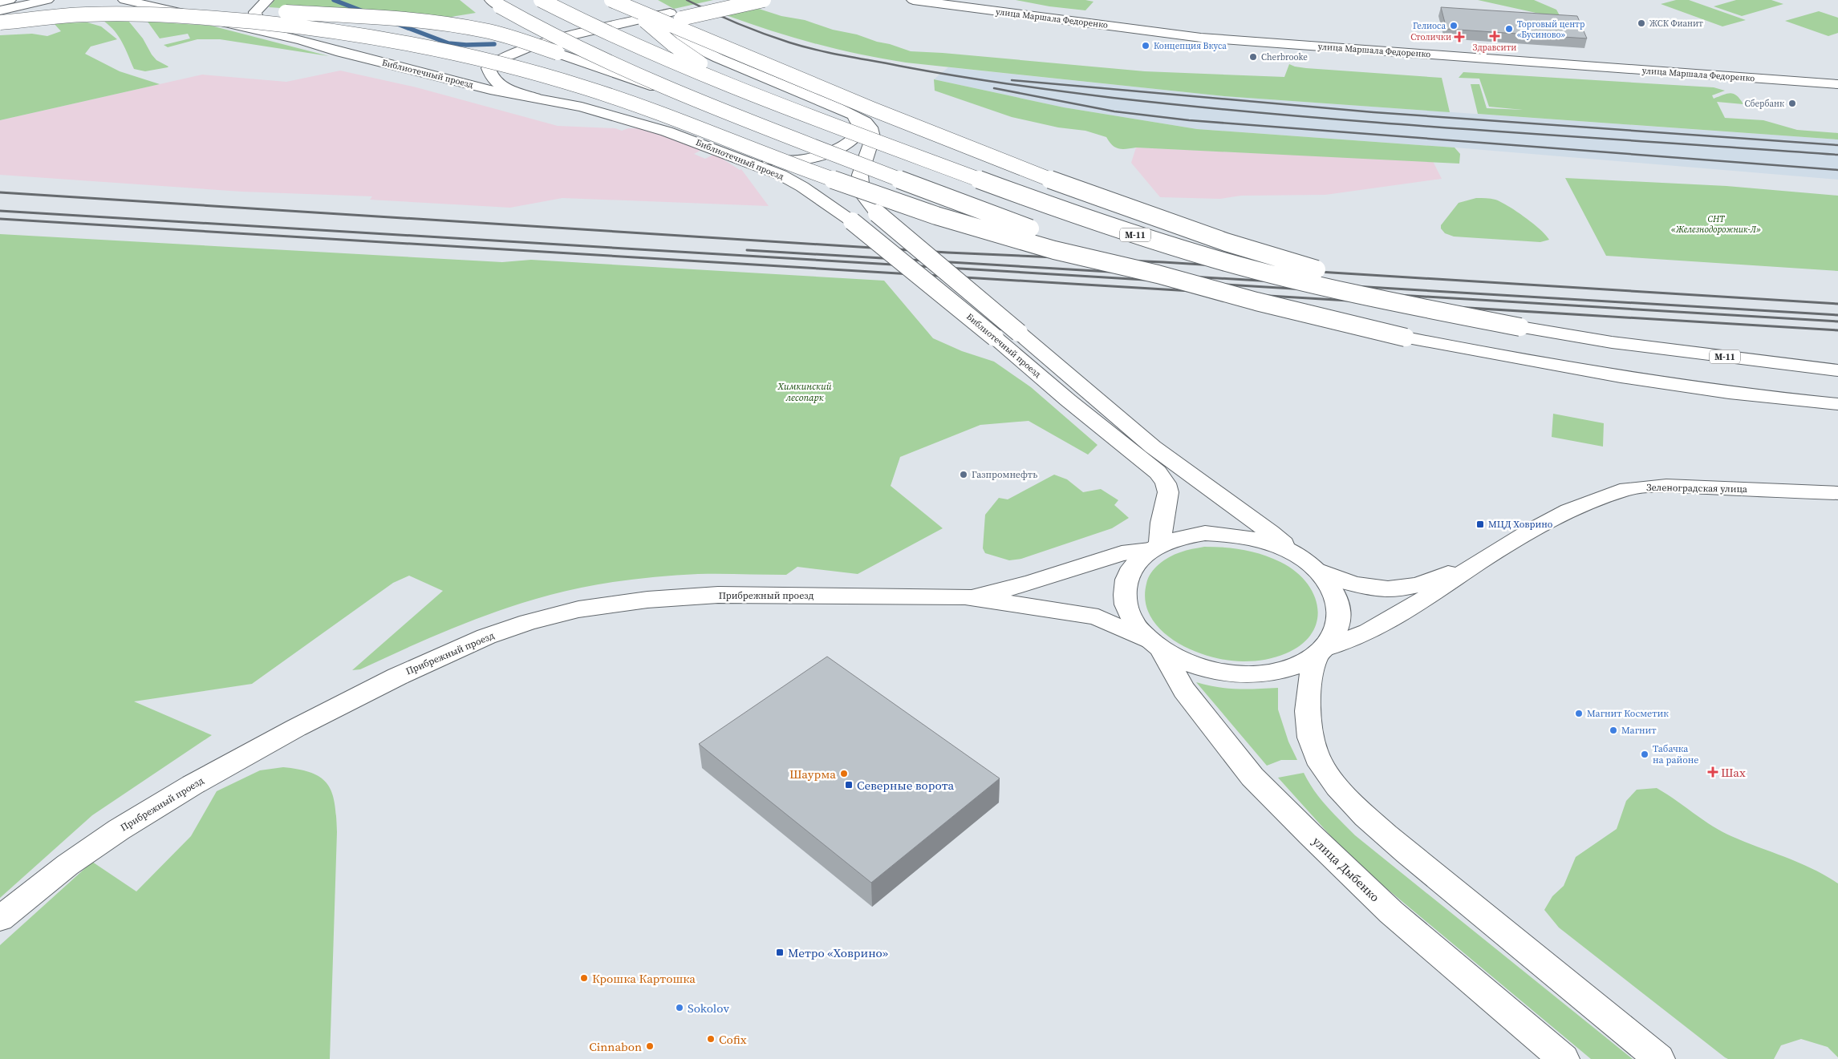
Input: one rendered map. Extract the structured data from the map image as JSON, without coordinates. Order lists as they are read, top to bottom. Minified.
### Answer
{"streets":{"main road":["улица Маршала Федоренко","Библиотечный проезд","М-11","Зеленоградская улица","Прибрежный проезд","улица Дыбенко"]},"crossings":[["Библиотечный проезд","Зеленоградская улица"],["Библиотечный проезд","Прибрежный проезд"],["Зеленоградская улица","Прибрежный проезд"],["Зеленоградская улица","улица Дыбенко"],["Прибрежный проезд","улица Дыбенко"]],"parks":["СНТ «Железнодорожник-Л»","Химкинский лесопарк"],"places":{"other":["ЖСК Фианит","Гелиоса","Торговый центр «Бусиново»","Концепция Вкуса","Cherbrooke","Сбербанк","Газпромнефть","Магнит Косметик","Магнит","Табачка на районе","Шаурма","Крошка Картошка","Sokolov","Cofix","Cinnabon"],"health":["Здравсити","Столички","Шах"],"transit":["МЦД Ховрино","Северные ворота","Метро «Ховрино»"]}}
